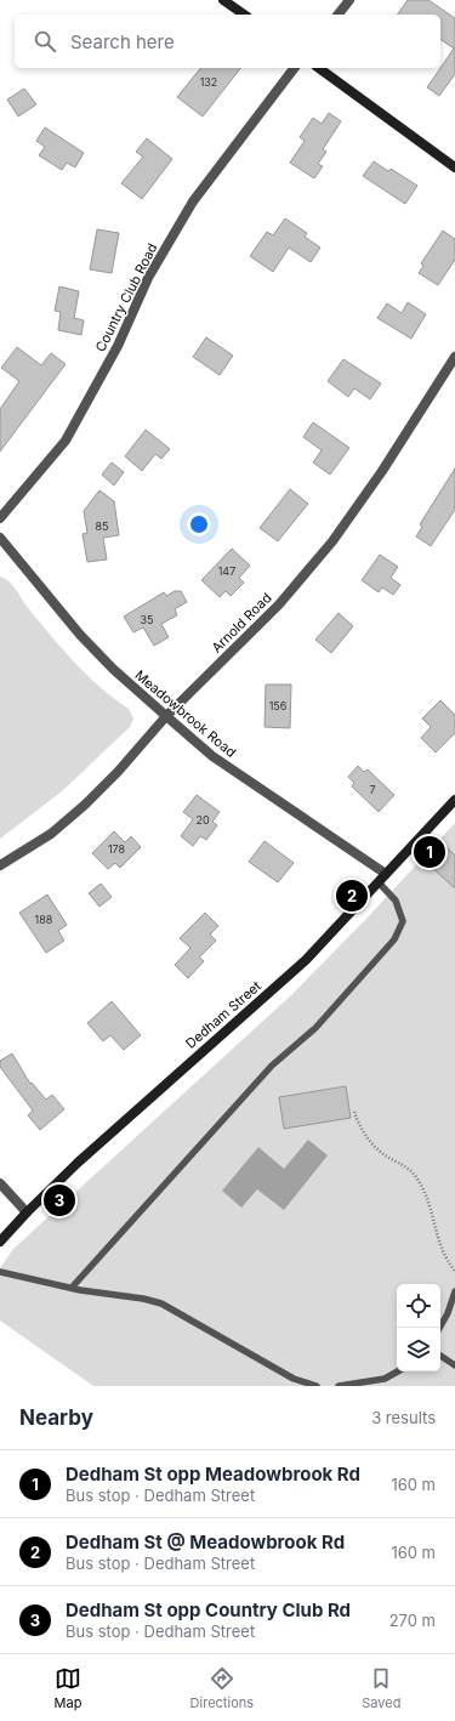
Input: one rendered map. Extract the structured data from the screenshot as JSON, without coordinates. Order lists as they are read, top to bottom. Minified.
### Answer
{"streets":{"main road":["Dedham Street"],"street":["Country Club Road","Arnold Road","Meadowbrook Road"]},"crossings":[["Arnold Road","Meadowbrook Road"],["Meadowbrook Road","Dedham Street"]],"house_numbers":["132","85","147","35","156","7","20","178","188"],"page":{"search":"Search here","pins":["1","2","3"],"heading":["Nearby","3 results"],"list":[{"mark":"1","name":"Dedham St opp Meadowbrook Rd","note":"Bus stop · Dedham Street","value":"160 m"},{"mark":"2","name":"Dedham St @ Meadowbrook Rd","note":"Bus stop · Dedham Street","value":"160 m"},{"mark":"3","name":"Dedham St opp Country Club Rd","note":"Bus stop · Dedham Street","value":"270 m"}],"nav":["Map","Directions","Saved"]}}
